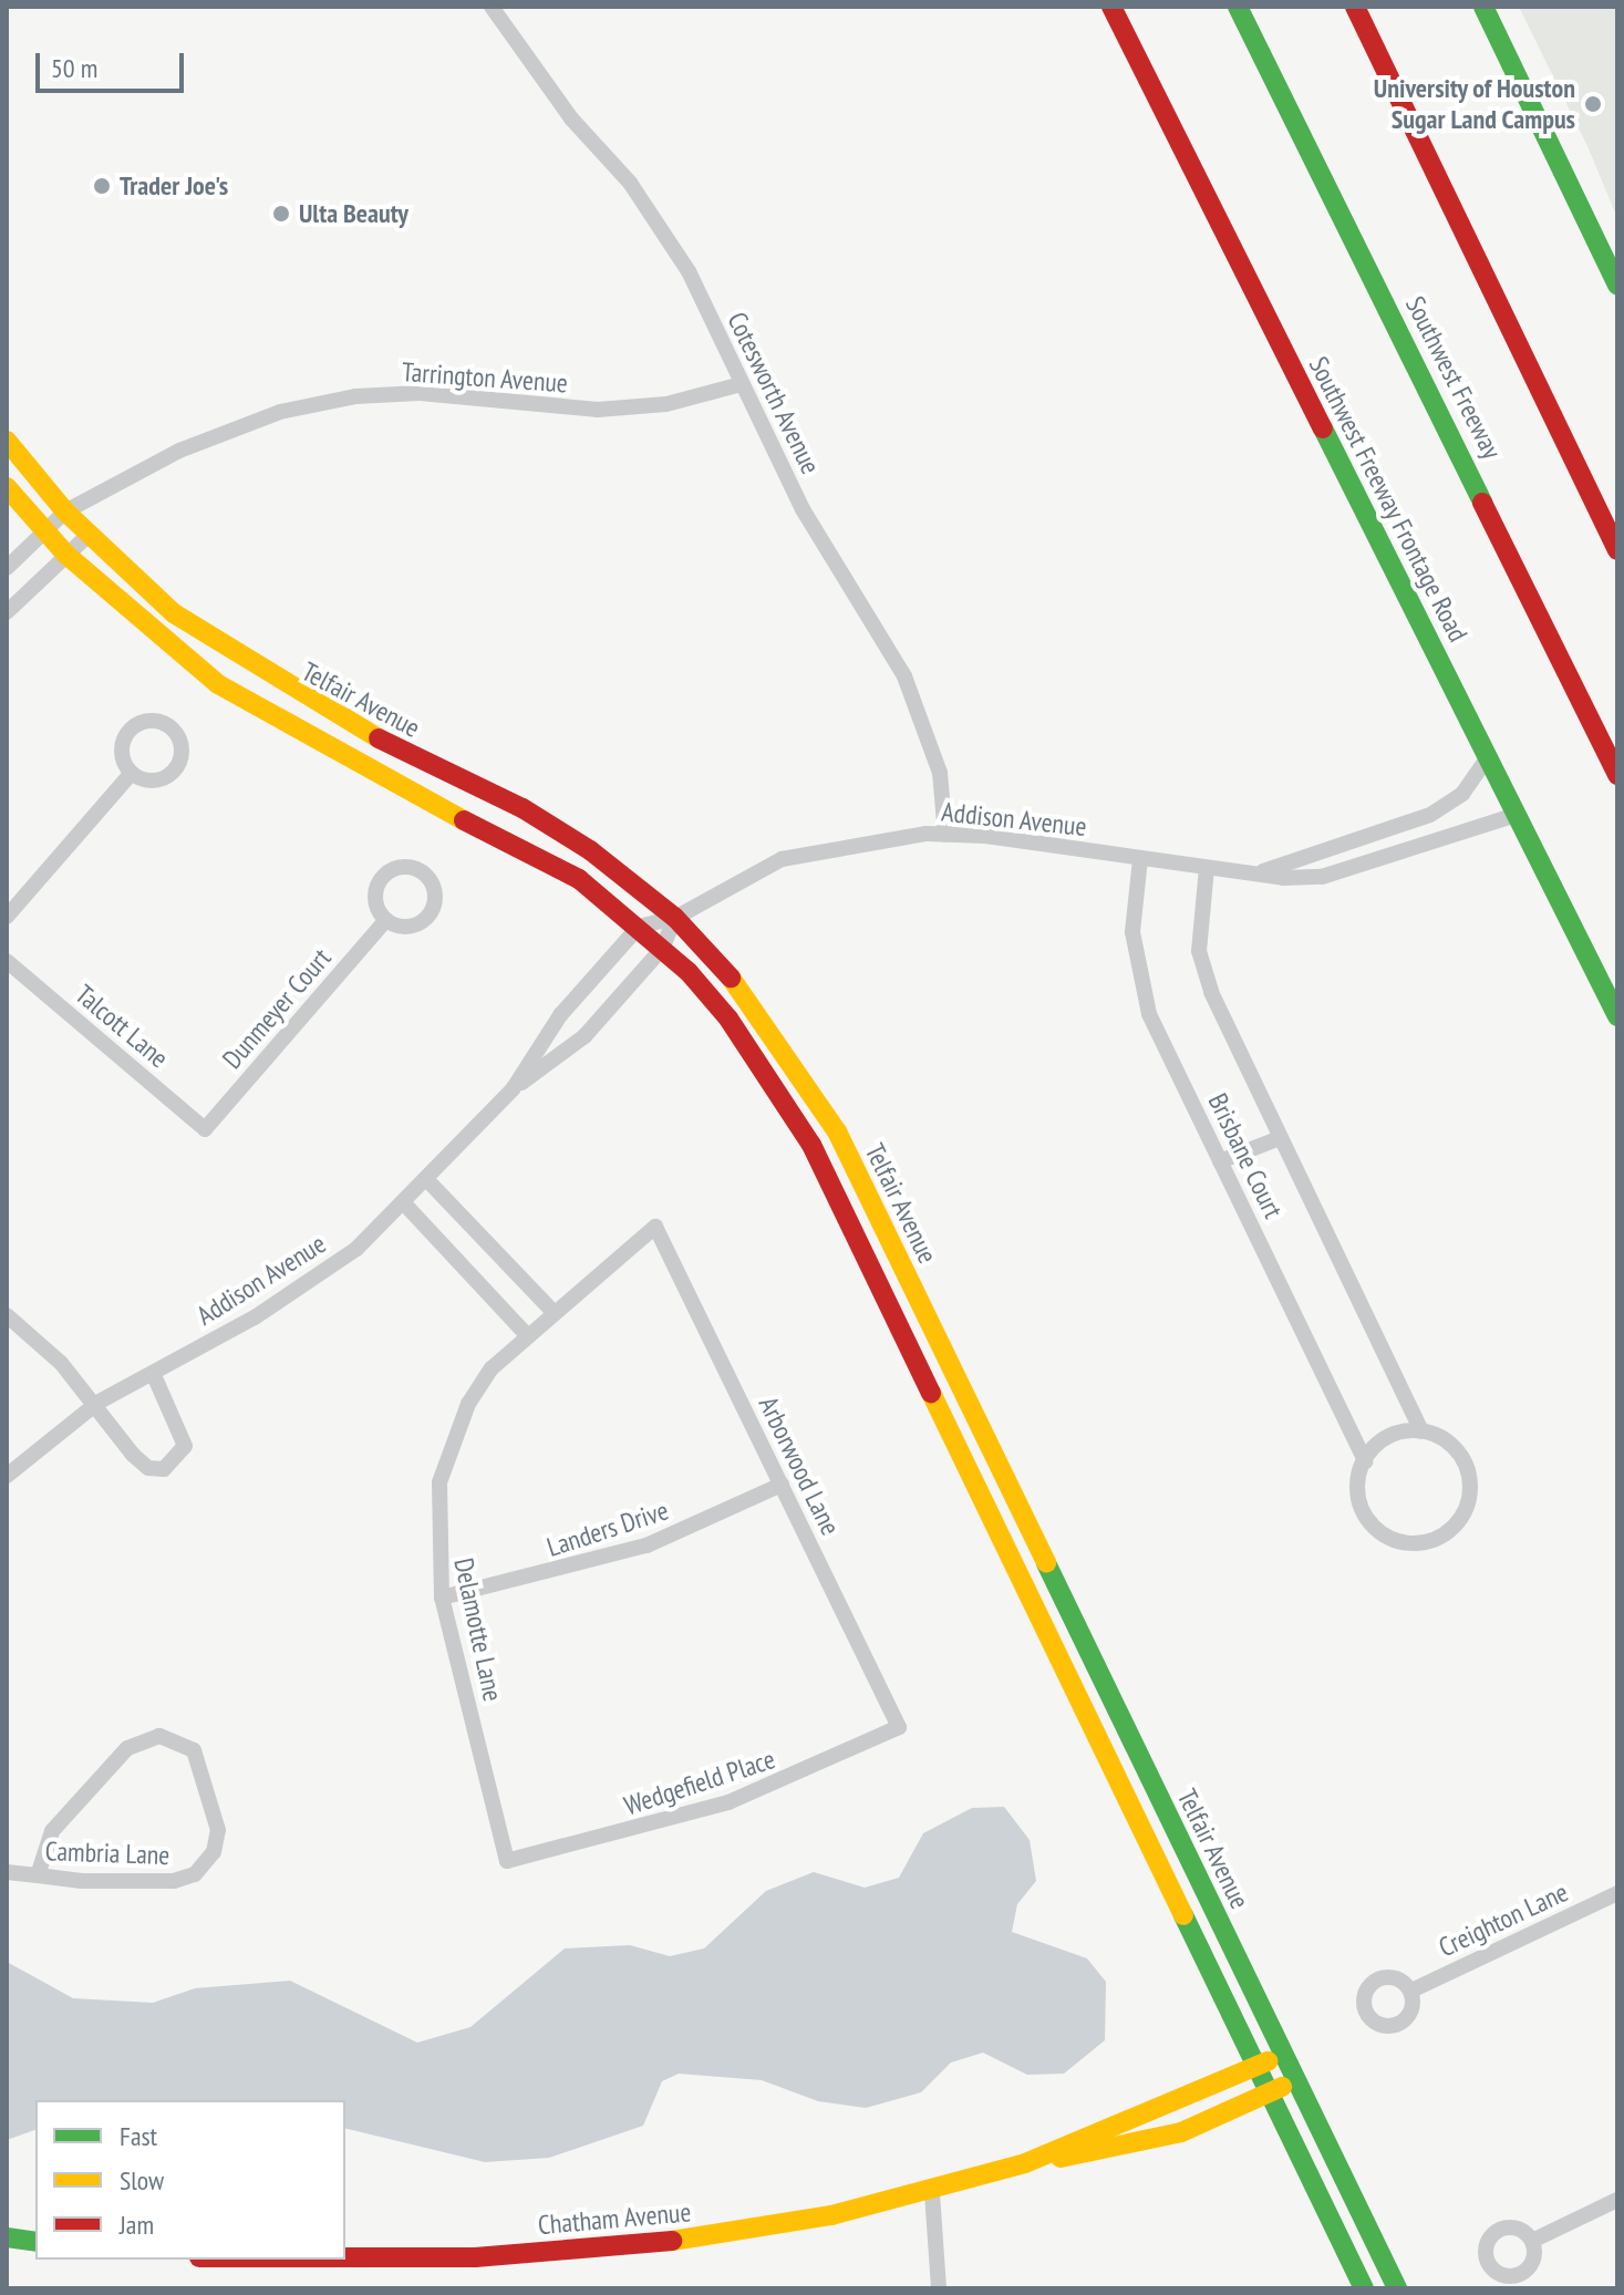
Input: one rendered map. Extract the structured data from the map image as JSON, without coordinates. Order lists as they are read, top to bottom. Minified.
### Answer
{"streets":{"main road":["Southwest Freeway","Southwest Freeway Frontage Road","Telfair Avenue","Chatham Avenue"],"street":["Tarrington Avenue","Cotesworth Avenue","Addison Avenue","Dunmeyer Court","Talcott Lane","Brisbane Court","Arborwood Lane","Landers Drive","Delamotte Lane","Wedgefield Place","Cambria Lane","Creighton Lane"]},"crossings":[["Tarrington Avenue","Cotesworth Avenue"],["Tarrington Avenue","Telfair Avenue"],["Cotesworth Avenue","Addison Avenue"],["Southwest Freeway Frontage Road","Addison Avenue"],["Telfair Avenue","Addison Avenue"],["Telfair Avenue","Chatham Avenue"],["Addison Avenue","Brisbane Court"],["Dunmeyer Court","Talcott Lane"],["Arborwood Lane","Landers Drive"],["Arborwood Lane","Delamotte Lane"],["Arborwood Lane","Wedgefield Place"],["Landers Drive","Delamotte Lane"],["Delamotte Lane","Wedgefield Place"]],"places":["University of Houston Sugar Land Campus","Trader Joe's","Ulta Beauty"],"legend":["Fast","Slow","Jam"],"scale_bar":"50 m"}
